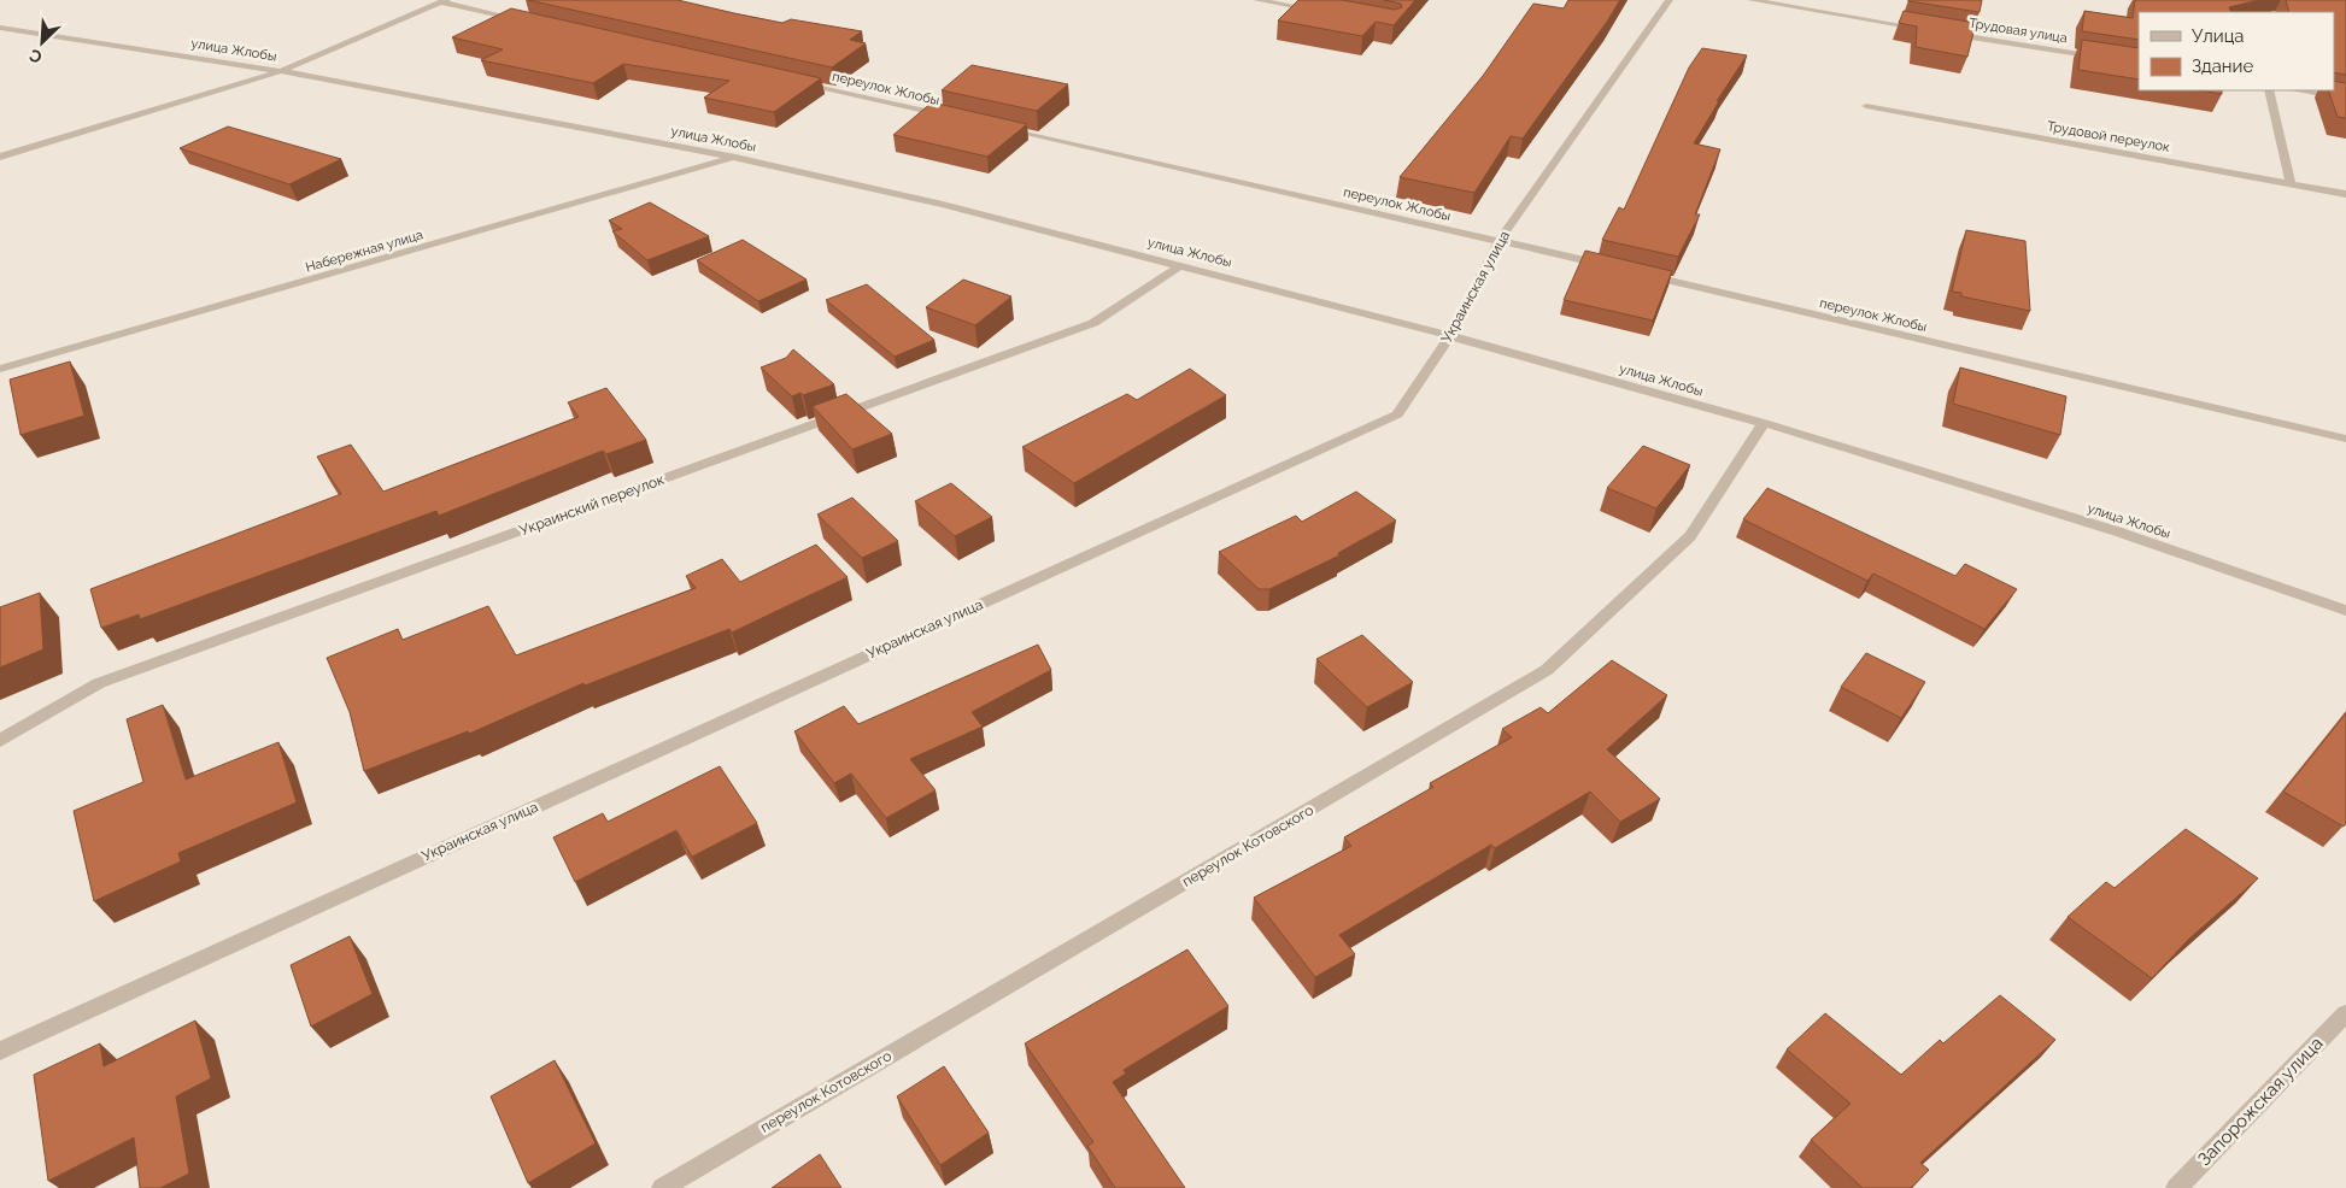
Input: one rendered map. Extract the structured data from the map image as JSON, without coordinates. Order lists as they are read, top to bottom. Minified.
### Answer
{"streets":{"street":["Трудовая улица","улица Жлобы","переулок Жлобы","Трудовой переулок","Набережная улица","Украинская улица","Украинский переулок","переулок Котовского","Запорожская улица"]},"crossings":[["улица Жлобы","Набережная улица"],["улица Жлобы","Украинская улица"],["улица Жлобы","Украинский переулок"],["улица Жлобы","переулок Котовского"],["переулок Жлобы","Украинская улица"]],"legend":["Улица","Здание"],"north":"bottom left"}
